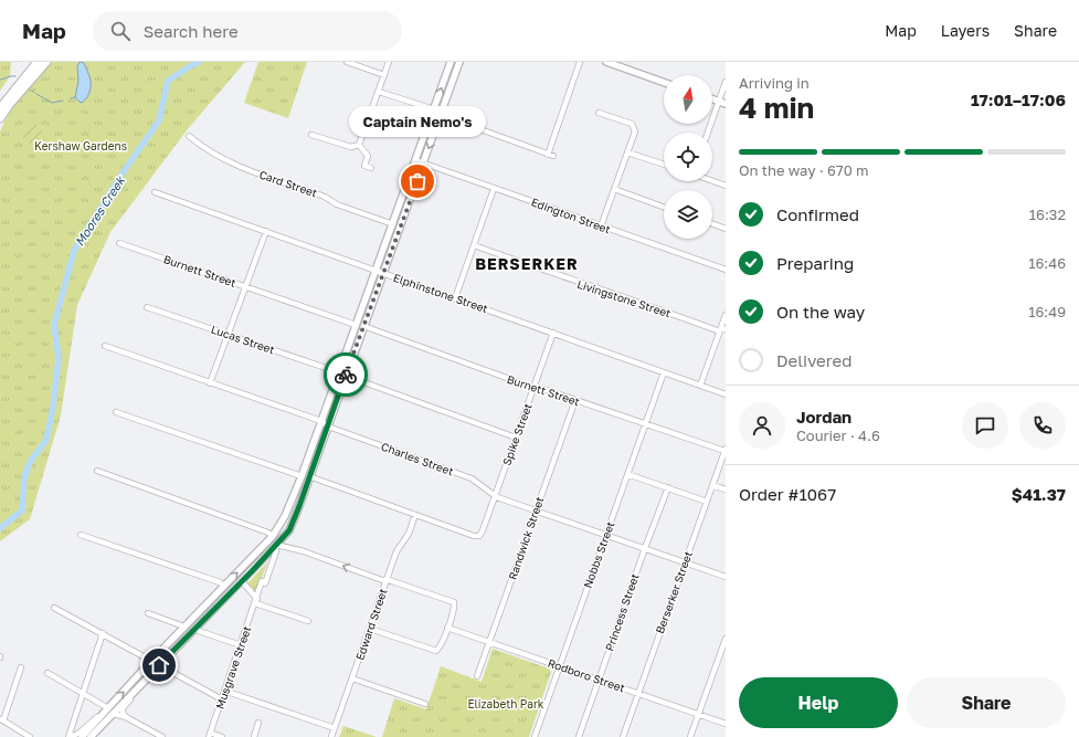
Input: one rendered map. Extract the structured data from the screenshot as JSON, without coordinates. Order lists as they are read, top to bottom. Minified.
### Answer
{"streets":{"street":["Card Street","Edington Street","Burnett Street","Elphinstone Street","Livingstone Street","Lucas Street","Spike Street","Charles Street","Randwick Street","Nobbs Street","Berserker Street","Princess Street","Edward Street","Musgrave Street","Rodboro Street"]},"crossings":[["Burnett Street","Spike Street"],["Burnett Street","Randwick Street"],["Burnett Street","Nobbs Street"],["Burnett Street","Berserker Street"],["Elphinstone Street","Spike Street"],["Elphinstone Street","Nobbs Street"],["Spike Street","Charles Street"],["Spike Street","Edward Street"],["Charles Street","Randwick Street"],["Charles Street","Nobbs Street"],["Charles Street","Berserker Street"],["Charles Street","Princess Street"],["Randwick Street","Rodboro Street"],["Nobbs Street","Rodboro Street"],["Berserker Street","Rodboro Street"],["Princess Street","Rodboro Street"]],"districts":["BERSERKER"],"water":["Moores Creek"],"parks":["Kershaw Gardens","Elizabeth Park"],"places":["Captain Nemo's"],"north":"top","page":{"header":"Map","search":"Search here","nav":["Map","Layers","Share"],"heading":["4 min","Arriving in","17:01–17:06"],"panel":["Jordan","Courier · 4.6","Order #1067","$41.37"],"bubble":"Captain Nemo's","bar":"On the way · 670 m","list":[["Confirmed","16:32"],["Preparing","16:46"],["On the way","16:49"],"Delivered"],"buttons":["Help","Share"]}}
